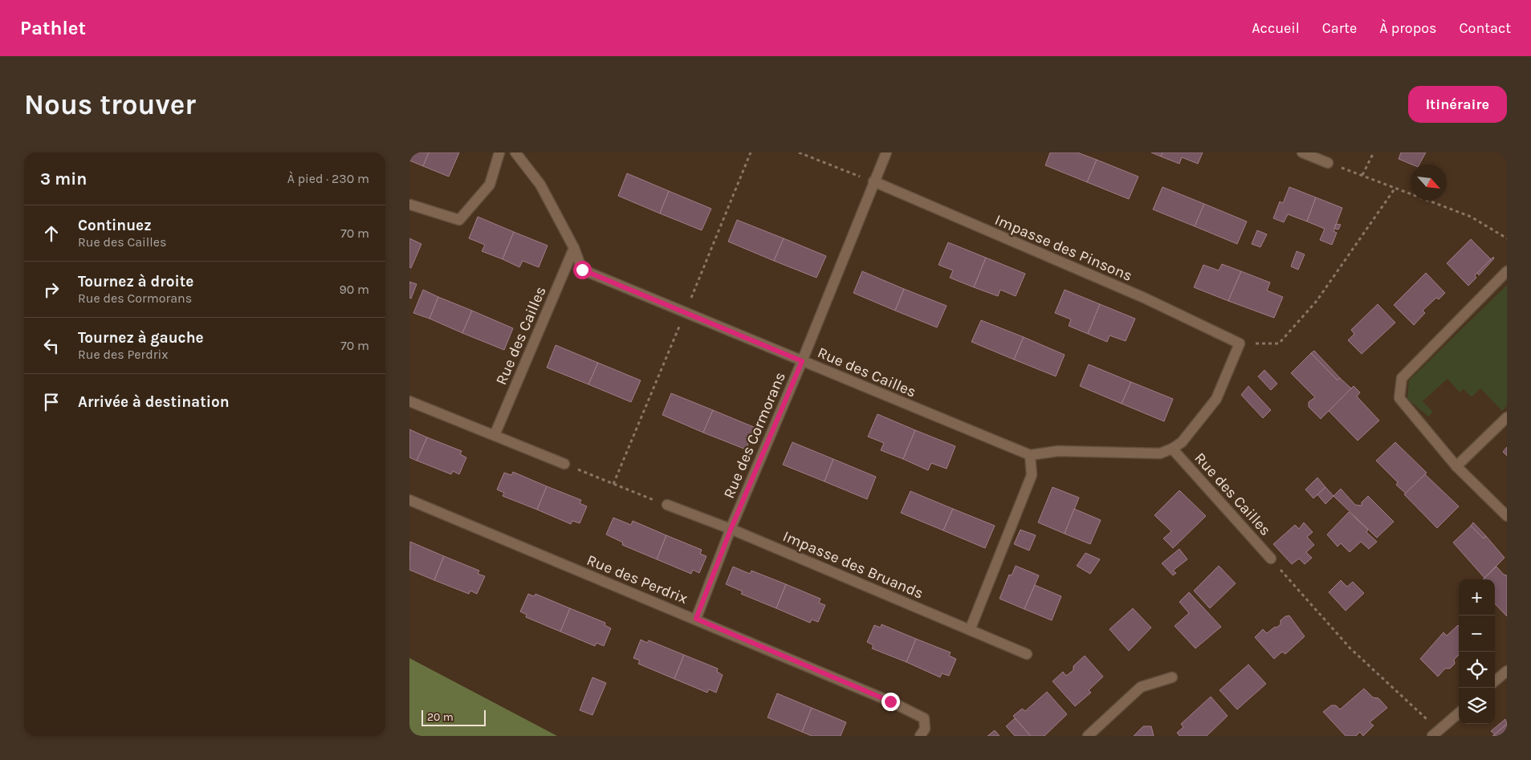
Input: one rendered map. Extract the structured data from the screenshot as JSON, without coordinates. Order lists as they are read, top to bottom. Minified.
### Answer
{"streets":{"street":["Impasse des Pinsons","Rue des Cailles","Rue des Cormorans","Impasse des Bruands","Rue des Perdrix"]},"crossings":[["Impasse des Pinsons","Rue des Cailles"],["Impasse des Pinsons","Rue des Cormorans"],["Rue des Cailles","Rue des Cormorans"],["Rue des Cormorans","Impasse des Bruands"],["Rue des Cormorans","Rue des Perdrix"]],"scale_bar":"20 m","north":"bottom right","page":{"header":"Pathlet","nav":["Accueil","Carte","À propos","Contact"],"buttons":"Itinéraire","title":"Nous trouver","heading":["3 min","À pied · 230 m"],"list":[["Continuez","Rue des Cailles","70 m"],["Tournez à droite","Rue des Cormorans","90 m"],["Tournez à gauche","Rue des Perdrix","70 m"],"Arrivée à destination"],"map_buttons":["+","−"],"scale":"20 m"}}
